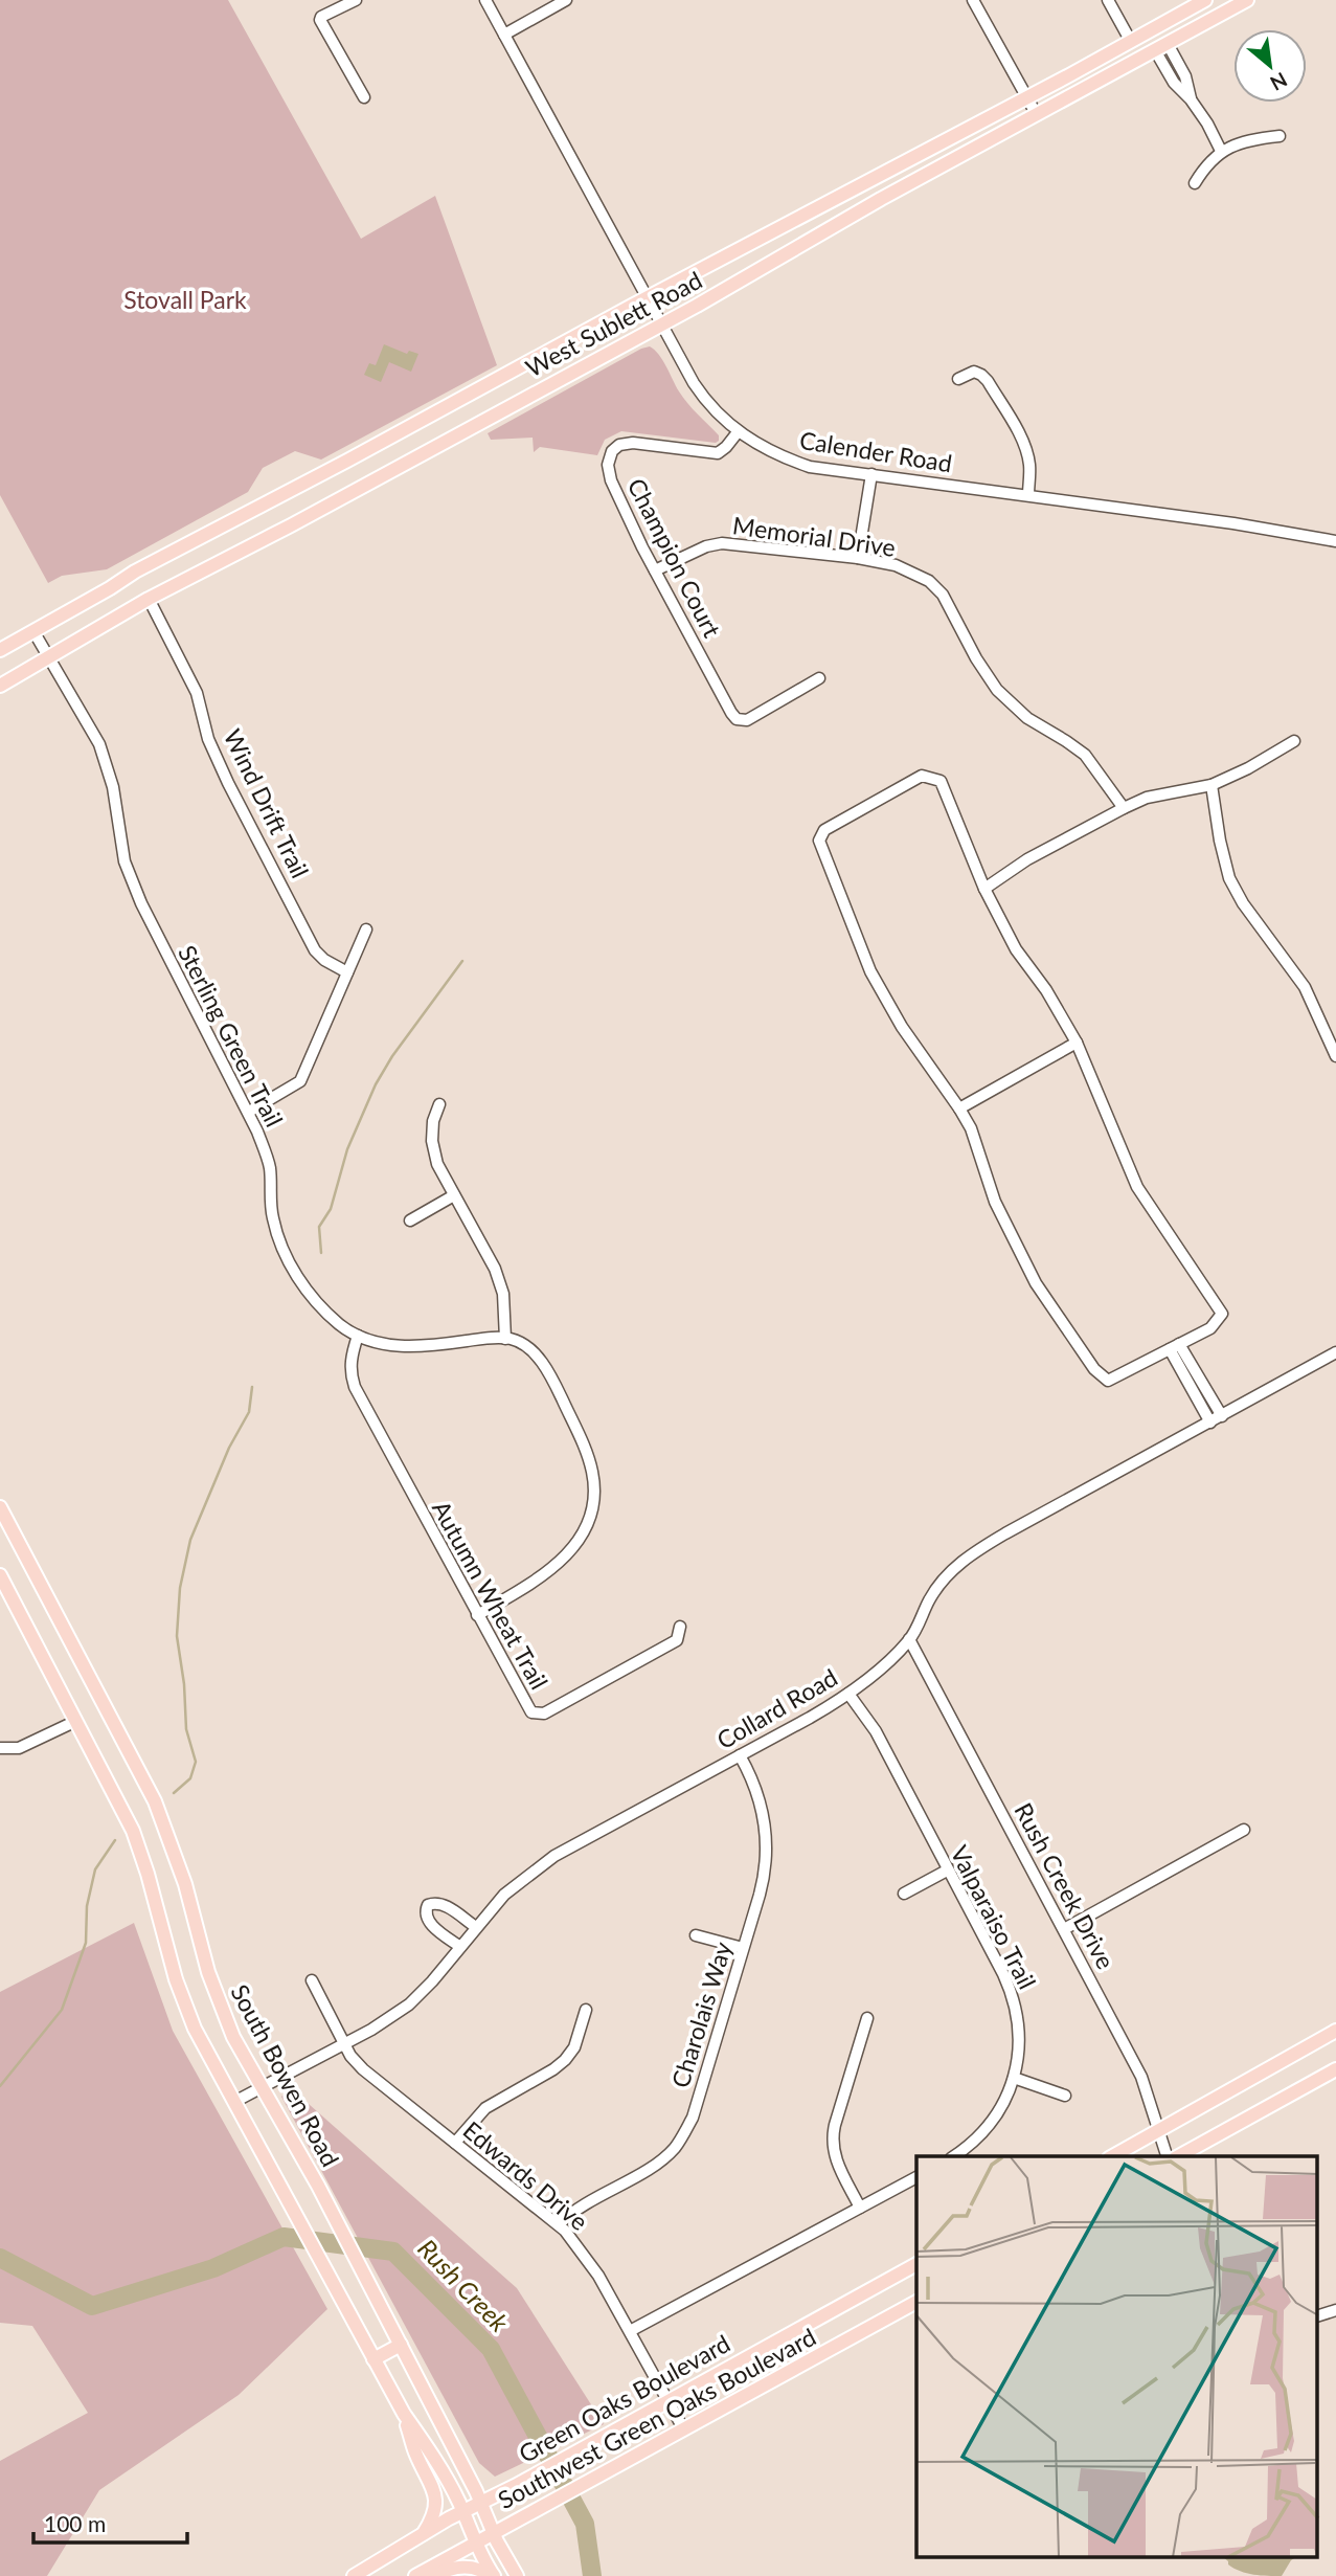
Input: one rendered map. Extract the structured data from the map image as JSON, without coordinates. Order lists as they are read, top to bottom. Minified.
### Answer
{"streets":{"main road":["West Sublett Road","South Bowen Road","Green Oaks Boulevard","Southwest Green Oaks Boulevard"],"street":["Calender Road","Memorial Drive","Champion Court","Wind Drift Trail","Sterling Green Trail","Autumn Wheat Trail","Collard Road","Rush Creek Drive","Valparaiso Trail","Charolais Way","Edwards Drive"]},"crossings":[["West Sublett Road","Calender Road"],["West Sublett Road","Wind Drift Trail"],["West Sublett Road","Sterling Green Trail"],["Calender Road","Champion Court"],["Memorial Drive","Champion Court"],["Sterling Green Trail","Autumn Wheat Trail"],["Collard Road","Rush Creek Drive"],["Collard Road","Valparaiso Trail"],["Collard Road","Charolais Way"],["Collard Road","South Bowen Road"],["Collard Road","Edwards Drive"],["Charolais Way","Edwards Drive"],["South Bowen Road","Green Oaks Boulevard"],["South Bowen Road","Southwest Green Oaks Boulevard"],["Edwards Drive","Green Oaks Boulevard"],["Edwards Drive","Southwest Green Oaks Boulevard"]],"water":["Rush Creek"],"parks":["Stovall Park"],"scale_bar":"100 m","north":"bottom right"}
